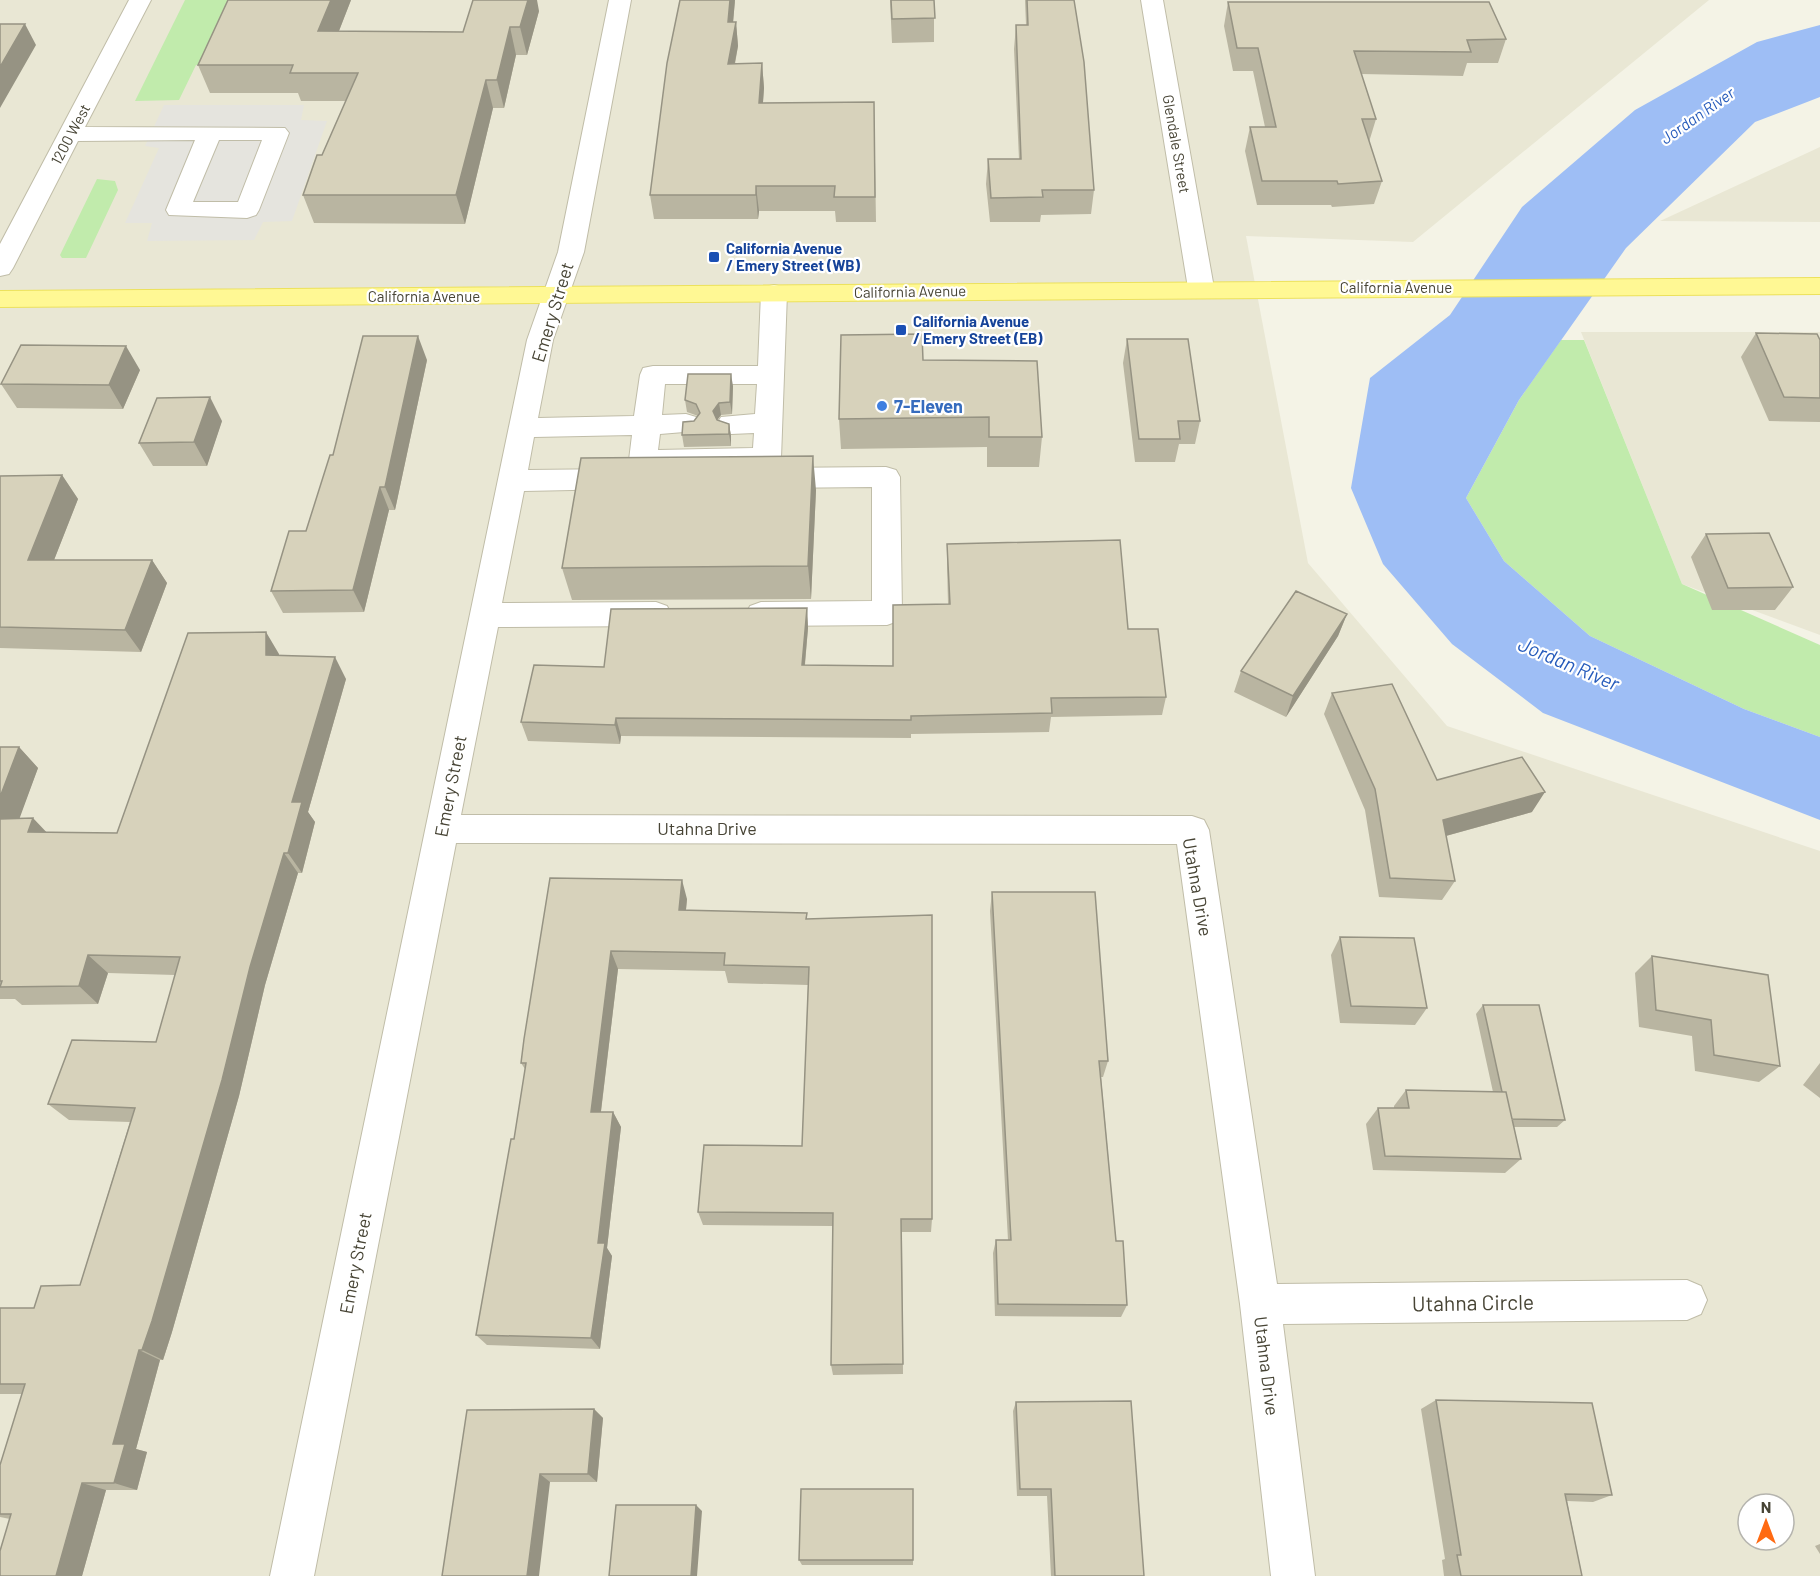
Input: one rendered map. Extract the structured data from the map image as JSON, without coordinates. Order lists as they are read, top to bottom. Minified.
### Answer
{"streets":{"main road":["California Avenue"],"street":["1200 West","Glendale Street","Emery Street","Utahna Drive","Utahna Circle"]},"crossings":[["Glendale Street","California Avenue"],["California Avenue","Emery Street"],["Emery Street","Utahna Drive"],["Utahna Drive","Utahna Circle"]],"water":["Jordan River"],"places":{"transit":["California Avenue / Emery Street (WB)","California Avenue / Emery Street (EB)"],"other":["7-Eleven"]},"north":"top"}
